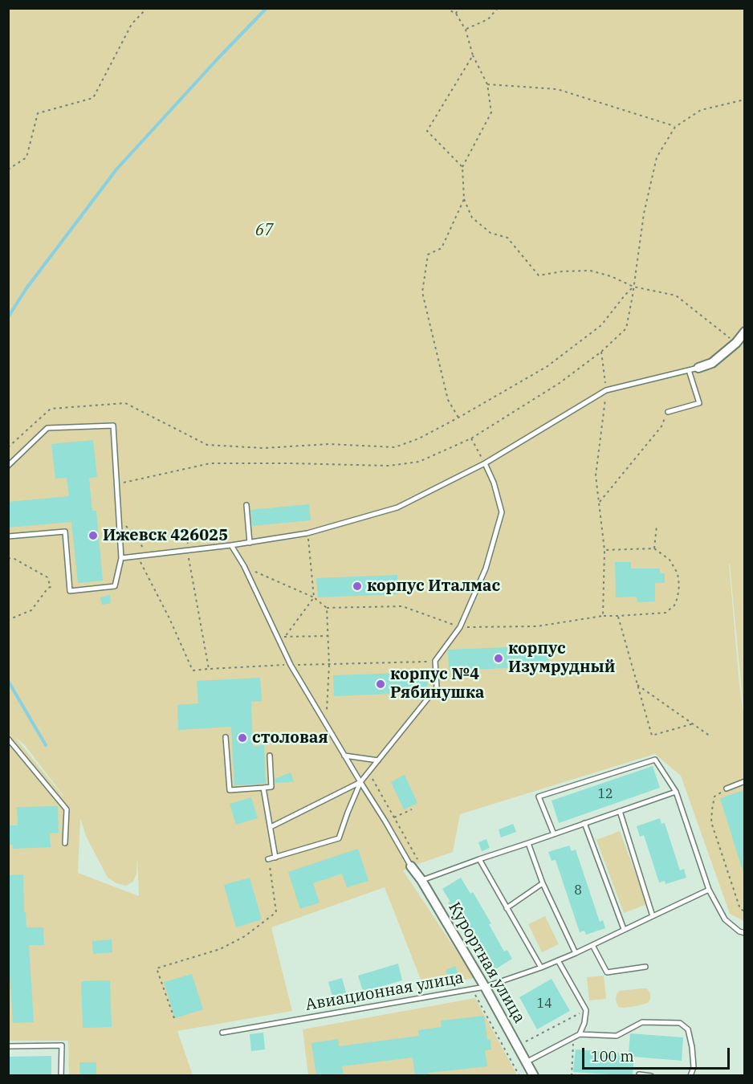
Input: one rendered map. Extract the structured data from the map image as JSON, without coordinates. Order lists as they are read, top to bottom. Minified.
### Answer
{"streets":{"street":["Курортная улица"],"lane":["Авиационная улица"]},"crossings":[["Курортная улица","Авиационная улица"]],"parks":["67"],"places":["Ижевск 426025","корпус Италмас","корпус Изумрудный","корпус №4 Рябинушка","столовая"],"house_numbers":["12","8","14"],"scale_bar":"100 m"}
